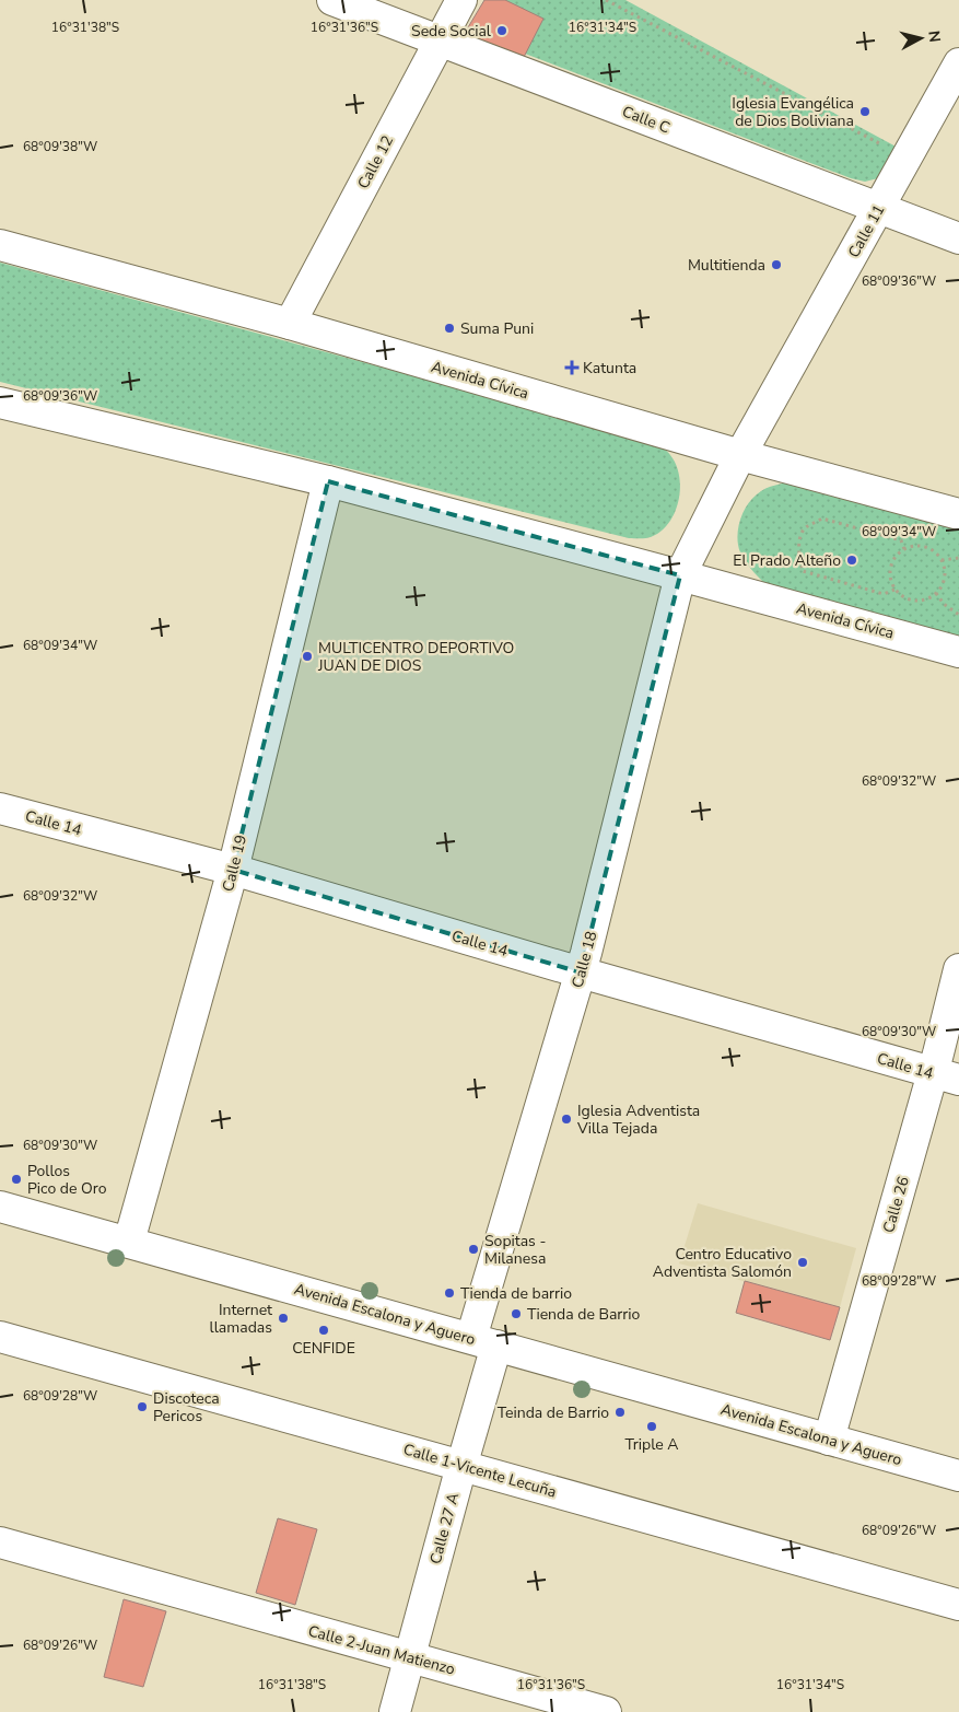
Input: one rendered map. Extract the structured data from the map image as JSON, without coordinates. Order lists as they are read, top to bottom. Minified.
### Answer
{"streets":{"street":["Calle C","Calle 12","Calle 11","Avenida Cívica","Calle 14","Calle 19","Calle 18","Calle 26","Avenida Escalona y Aguero","Calle 1-Vicente Lecuña","Calle 27 A","Calle 2-Juan Matienzo"]},"crossings":[["Calle C","Calle 12"],["Calle C","Calle 11"],["Calle 12","Avenida Cívica"],["Calle 11","Avenida Cívica"],["Calle 11","Calle 18"],["Avenida Cívica","Calle 19"],["Avenida Cívica","Calle 18"],["Calle 14","Calle 19"],["Calle 14","Calle 18"],["Calle 14","Calle 26"],["Calle 19","Avenida Escalona y Aguero"],["Calle 18","Avenida Escalona y Aguero"],["Calle 18","Calle 27 A"],["Calle 26","Avenida Escalona y Aguero"],["Avenida Escalona y Aguero","Calle 27 A"],["Calle 1-Vicente Lecuña","Calle 27 A"],["Calle 27 A","Calle 2-Juan Matienzo"]],"places":{"other":["Sede Social","Iglesia Evangélica de Dios Boliviana","Multitienda","Suma Puni","El Prado Alteño","MULTICENTRO DEPORTIVO JUAN DE DIOS","Iglesia Adventista Villa Tejada","Pollos Pico de Oro","Sopitas - Milanesa","Centro Educativo Adventista Salomón","Tienda de barrio","Tienda de Barrio","Internet llamadas","CENFIDE","Discoteca Pericos","Teinda de Barrio","Triple A"],"health":["Katunta"]},"north":"right","coordinates":["16°31'38\"S","16°31'36\"S","16°31'34\"S","68°09'38\"W","68°09'36\"W","68°09'34\"W","68°09'32\"W","68°09'30\"W","68°09'28\"W","68°09'26\"W"]}
